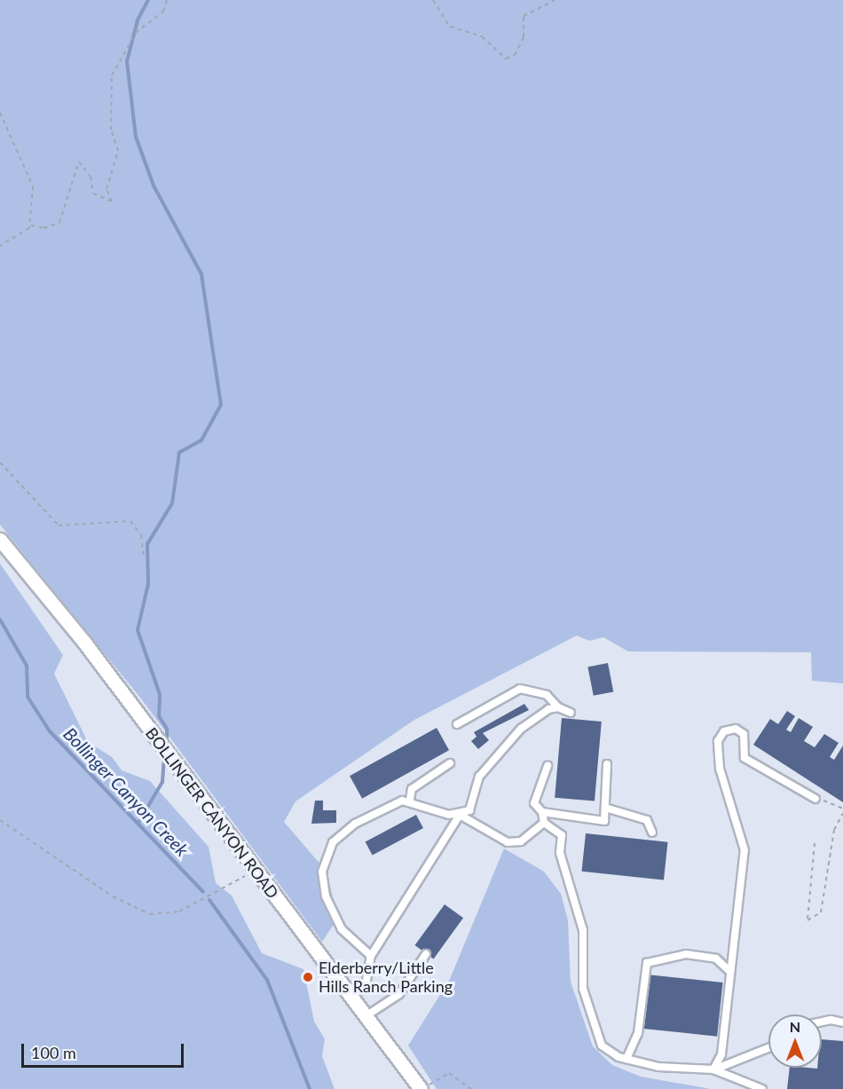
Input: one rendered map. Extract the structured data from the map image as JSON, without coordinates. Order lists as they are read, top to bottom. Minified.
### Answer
{"streets":{"street":["BOLLINGER CANYON ROAD"]},"water":["Bollinger Canyon Creek"],"places":["Elderberry/Little Hills Ranch Parking"],"scale_bar":"100 m","north":"top"}
